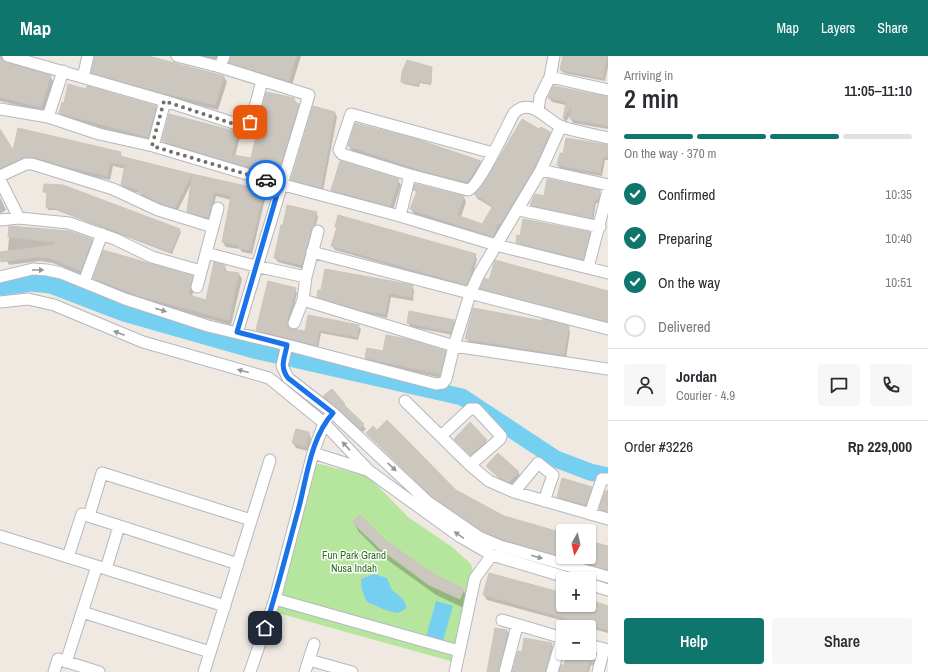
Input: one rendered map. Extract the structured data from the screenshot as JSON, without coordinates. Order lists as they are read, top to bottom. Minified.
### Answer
{"parks":["Fun Park Grand Nusa Indah"],"north":"bottom","page":{"header":"Map","nav":["Map","Layers","Share"],"heading":["2 min","Arriving in","11:05–11:10"],"panel":["Jordan","Courier · 4.9","Order #3226","Rp 229,000"],"bar":"On the way · 370 m","list":[["Confirmed","10:35"],["Preparing","10:40"],["On the way","10:51"],"Delivered"],"map_buttons":["+","−"],"buttons":["Help","Share"]}}
